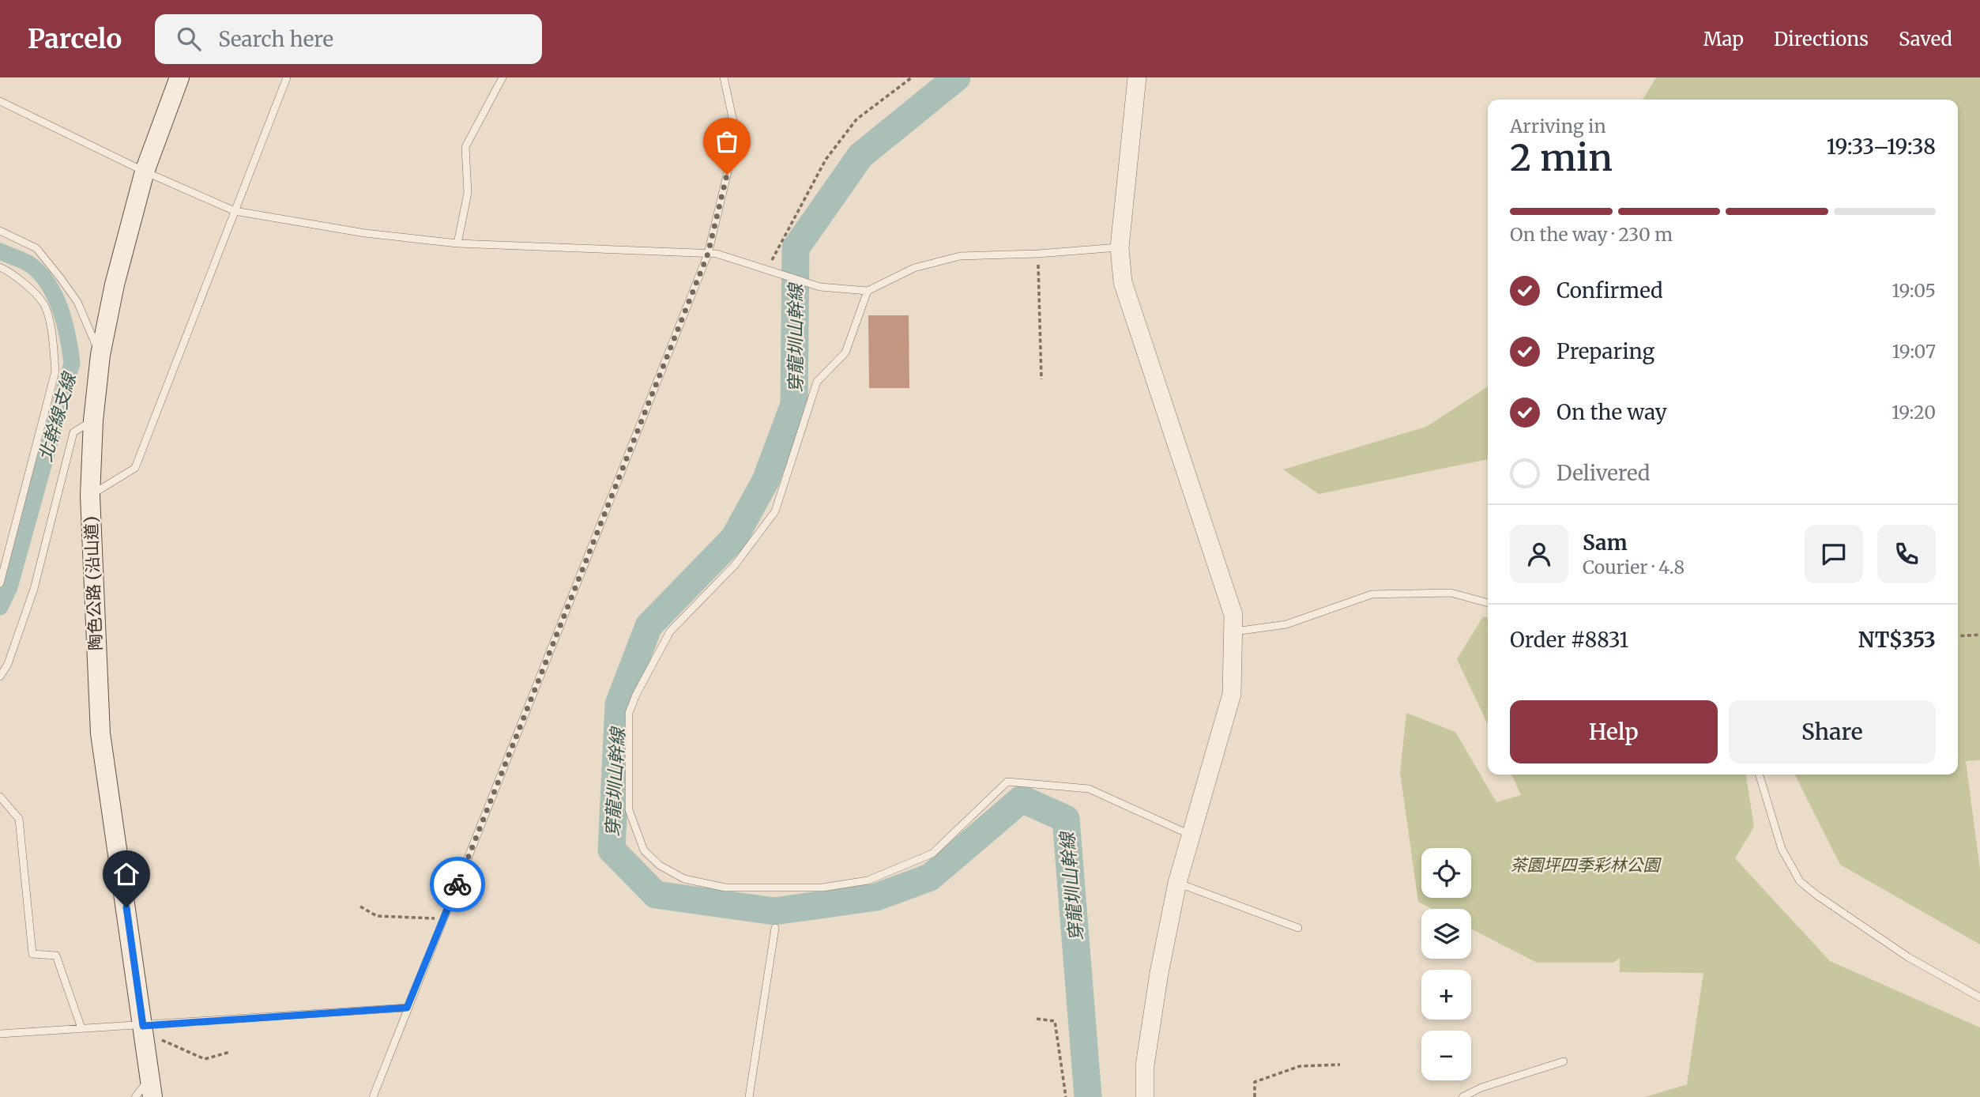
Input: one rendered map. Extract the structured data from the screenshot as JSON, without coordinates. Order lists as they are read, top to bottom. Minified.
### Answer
{"streets":{"main road":["陶色公路 (沿山道)"]},"water":["穿龍圳山幹線","北幹線支線"],"parks":["茶園坪四季彩林公園"],"page":{"header":"Parcelo","search":"Search here","nav":["Map","Directions","Saved"],"heading":["2 min","Arriving in","19:33–19:38"],"panel":["Sam","Courier · 4.8","Order #8831","NT$353"],"bar":"On the way · 230 m","list":[["Confirmed","19:05"],["Preparing","19:07"],["On the way","19:20"],"Delivered"],"buttons":["Help","Share"],"map_buttons":["+","−"]}}
